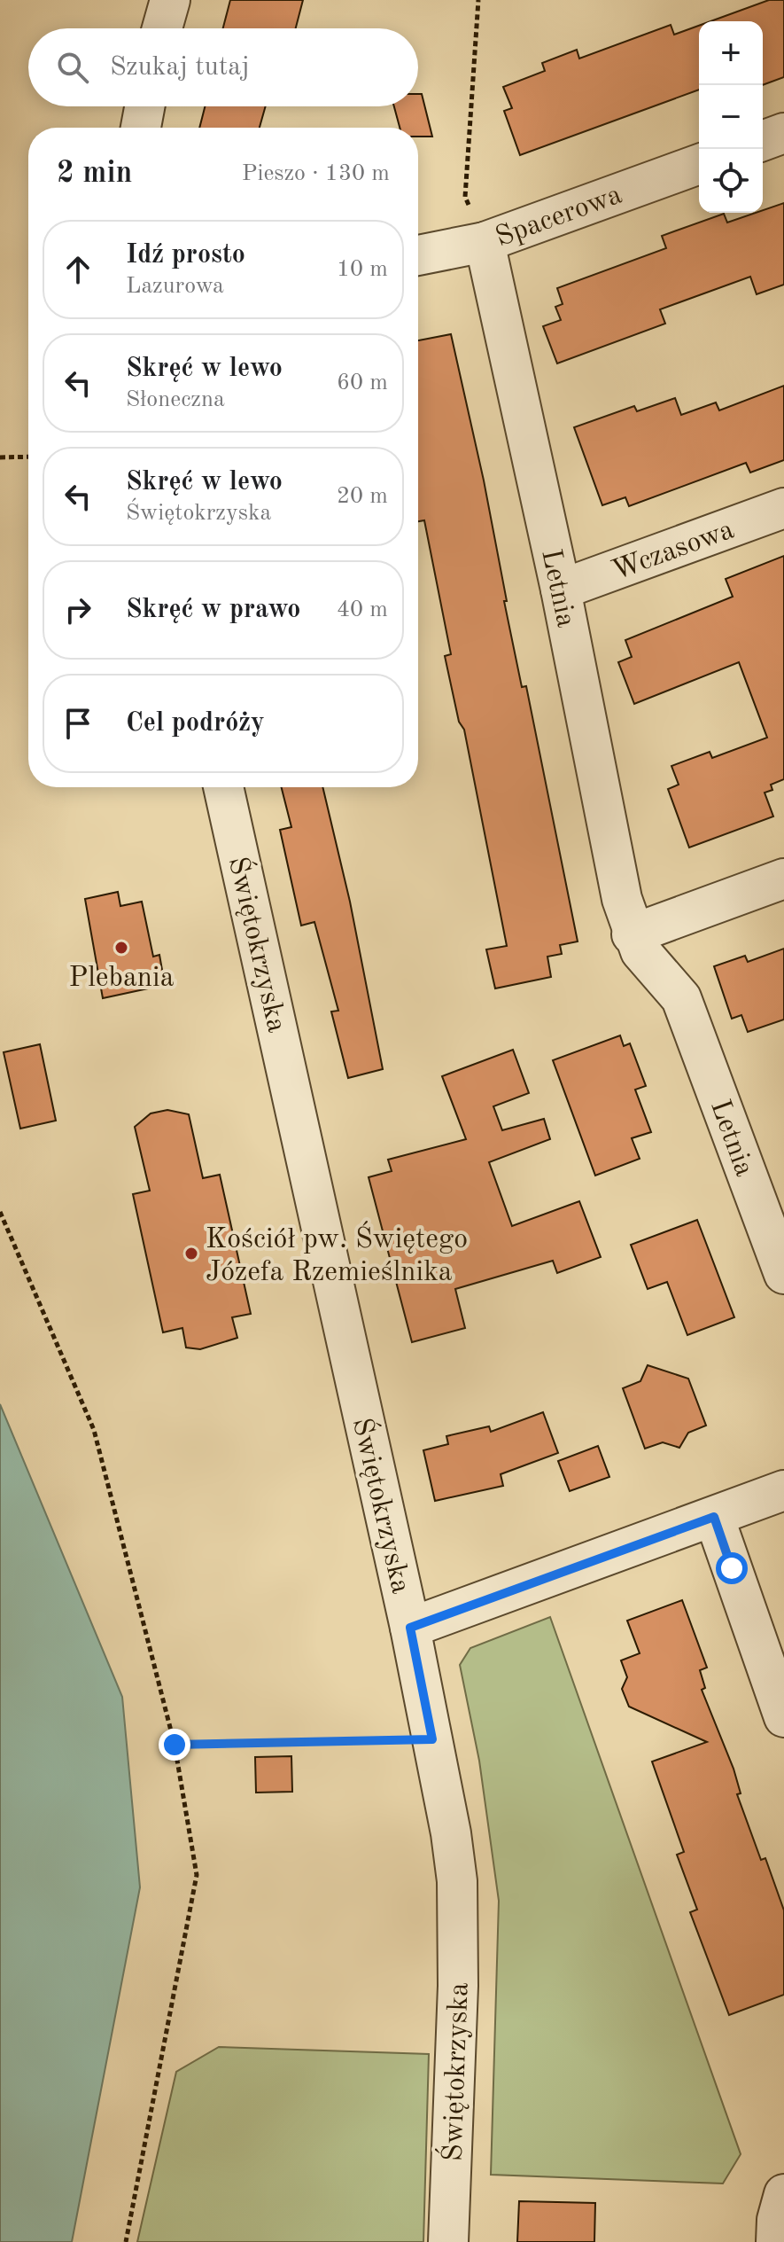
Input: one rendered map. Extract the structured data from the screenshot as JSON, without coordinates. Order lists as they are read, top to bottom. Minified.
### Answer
{"streets":{"street":["Spacerowa","Wczasowa","Letnia","Świętokrzyska"]},"crossings":[["Spacerowa","Letnia"],["Wczasowa","Letnia"]],"places":["Plebania","Kościół pw. Świętego Józefa Rzemieślnika"],"page":{"map_buttons":["+","−"],"search":"Szukaj tutaj","heading":["2 min","Pieszo · 130 m"],"list":[["Idź prosto","Lazurowa","10 m"],["Skręć w lewo","Słoneczna","60 m"],["Skręć w lewo","Świętokrzyska","20 m"],["Skręć w prawo","40 m"],"Cel podróży"]}}
